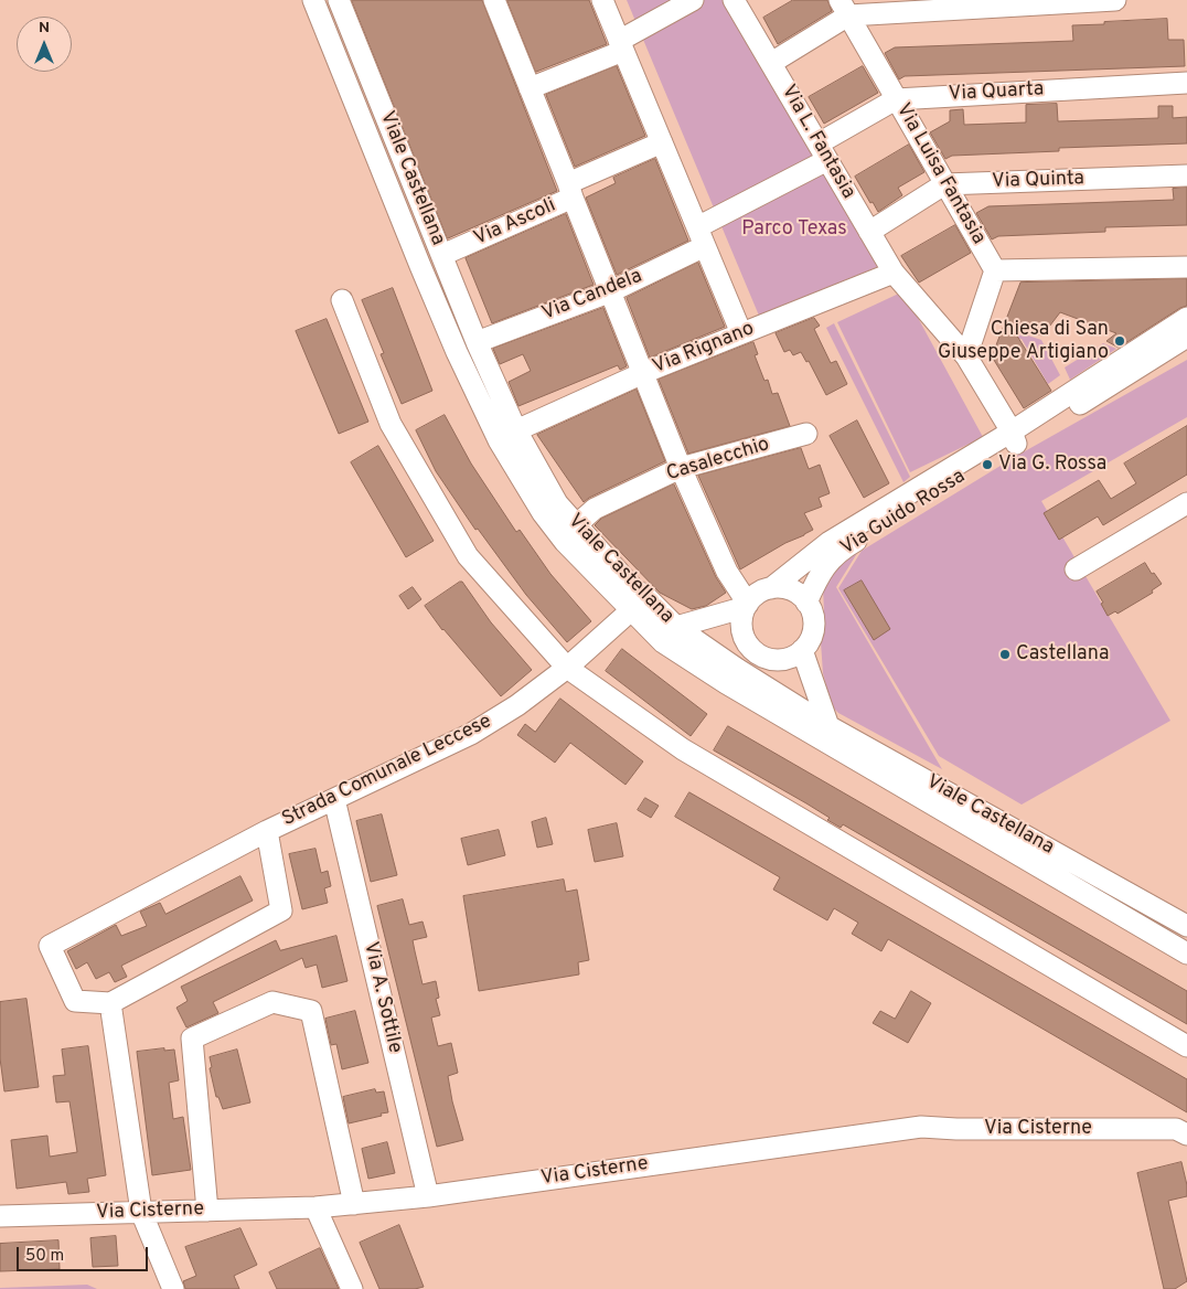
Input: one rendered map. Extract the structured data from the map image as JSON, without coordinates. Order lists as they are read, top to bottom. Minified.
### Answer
{"streets":{"street":["Via Quarta","Via L. Fantasia","Via Luisa Fantasia","Viale Castellana","Via Quinta","Via Ascoli","Via Candela","Via Rignano","Casalecchio","Via Guido Rossa","Strada Comunale Leccese","Via A. Sottile","Via Cisterne"]},"crossings":[["Via Quarta","Via L. Fantasia"],["Via Quarta","Via Luisa Fantasia"],["Via Quarta","Via Candela"],["Via L. Fantasia","Via Candela"],["Via L. Fantasia","Via Rignano"],["Via L. Fantasia","Via Guido Rossa"],["Via Luisa Fantasia","Via Quinta"],["Viale Castellana","Via Ascoli"],["Viale Castellana","Via Candela"],["Viale Castellana","Via Rignano"],["Viale Castellana","Casalecchio"],["Viale Castellana","Strada Comunale Leccese"],["Strada Comunale Leccese","Via A. Sottile"],["Via A. Sottile","Via Cisterne"]],"parks":["Parco Texas"],"places":["Chiesa di San Giuseppe Artigiano","Via G. Rossa","Castellana"],"scale_bar":"50 m","north":"top"}
